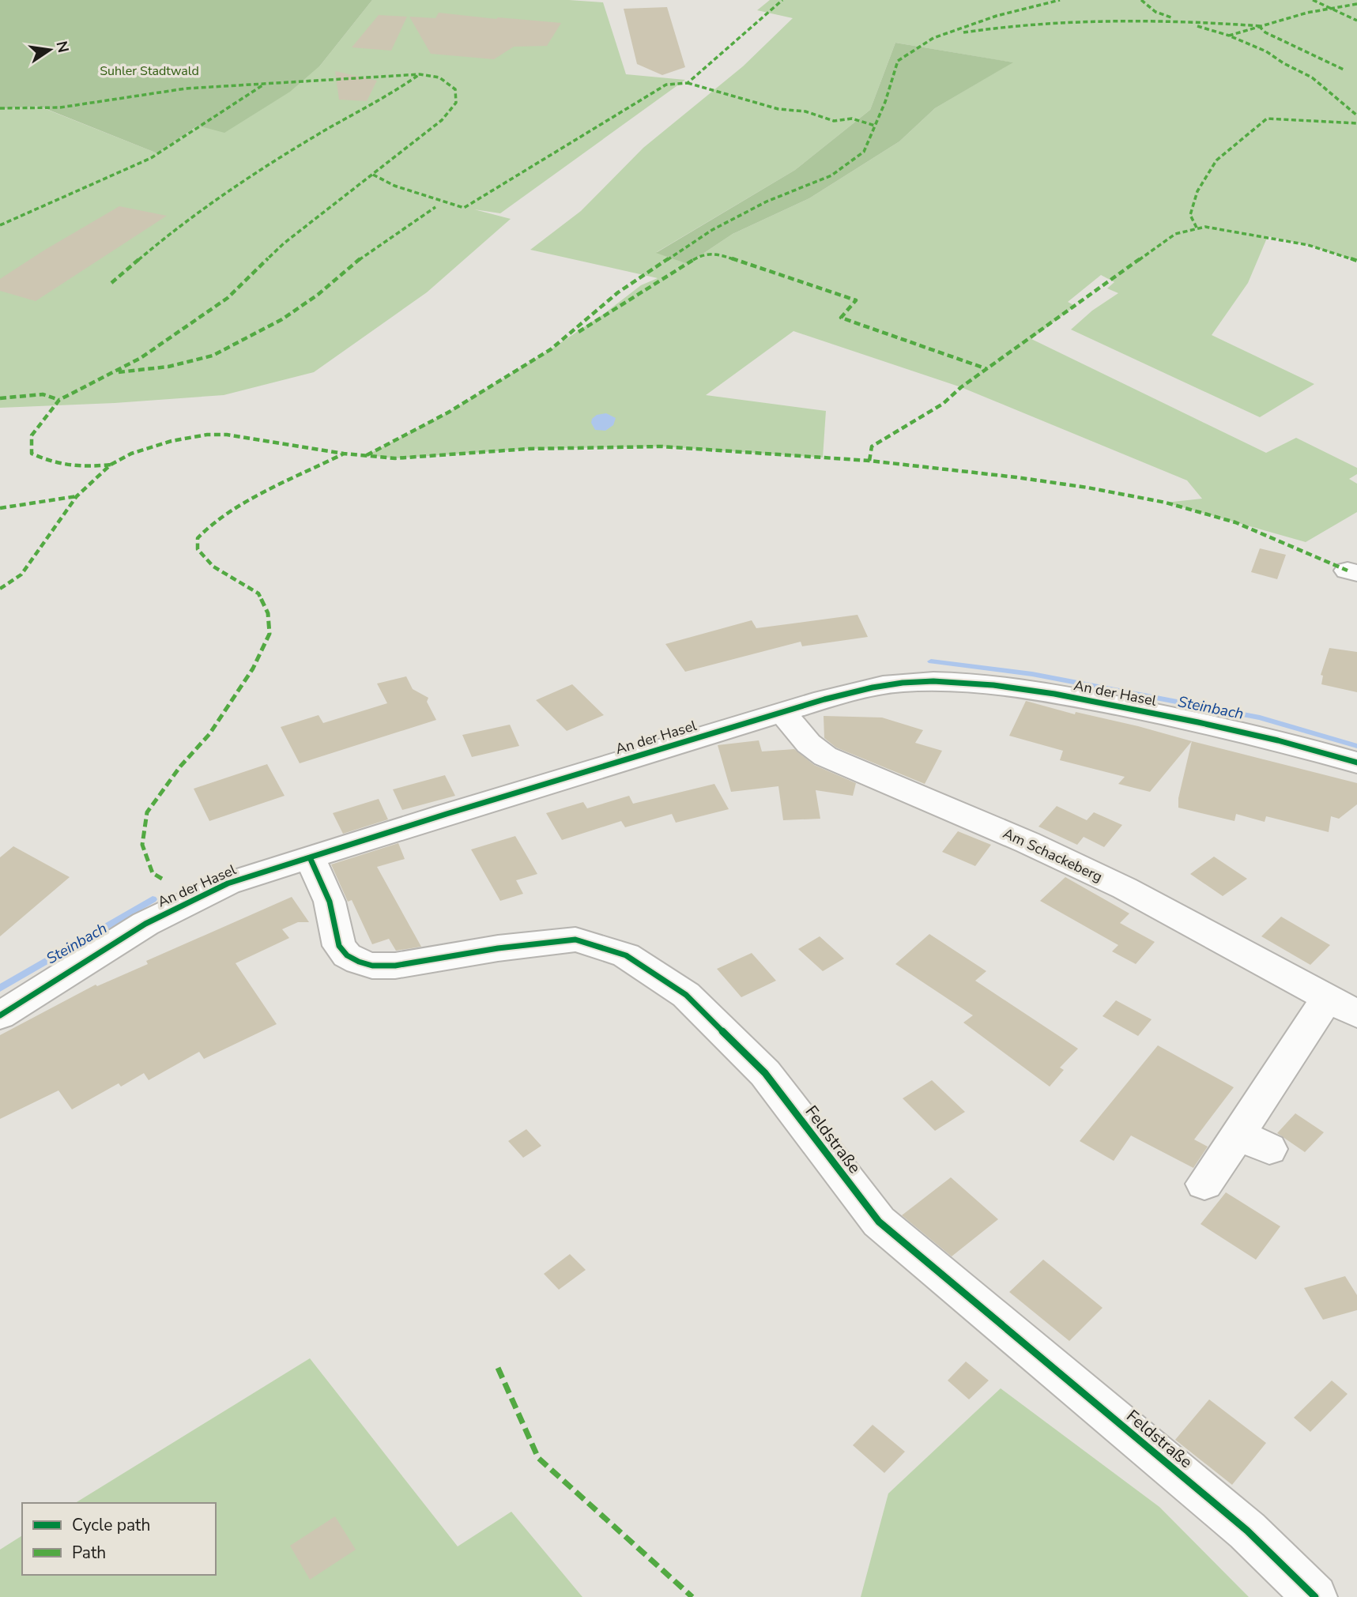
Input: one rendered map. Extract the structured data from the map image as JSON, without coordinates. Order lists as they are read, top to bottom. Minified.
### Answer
{"streets":{"street":["An der Hasel","Am Schackeberg","Feldstraße"]},"crossings":[["An der Hasel","Am Schackeberg"],["An der Hasel","Feldstraße"]],"water":["Steinbach"],"parks":["Suhler Stadtwald"],"legend":["Cycle path","Path"],"north":"right"}
